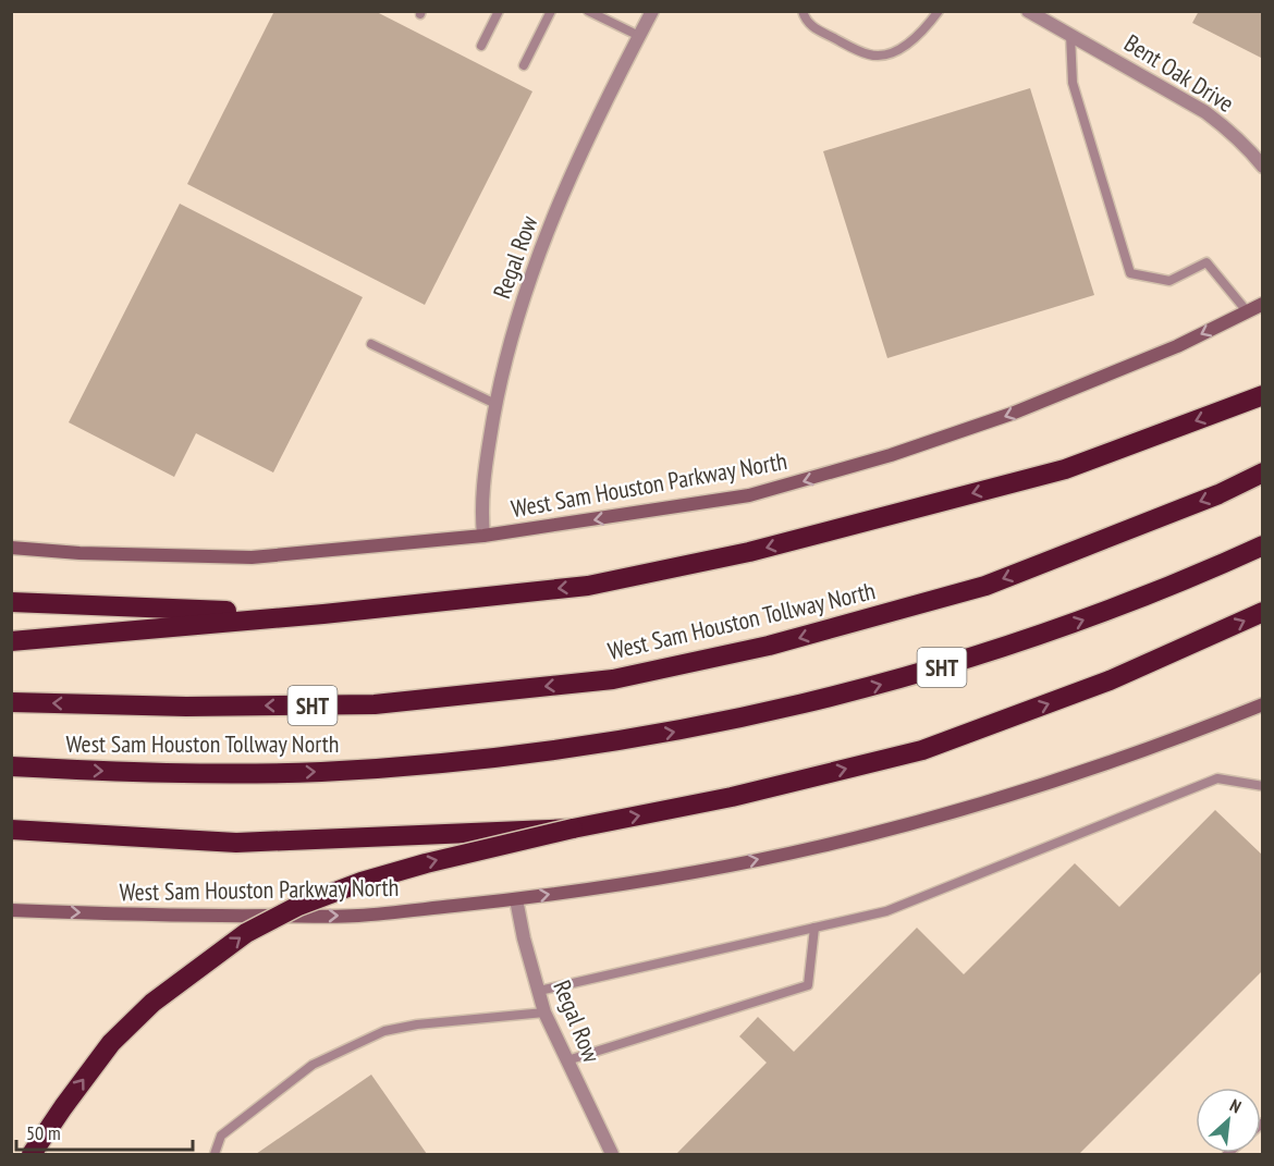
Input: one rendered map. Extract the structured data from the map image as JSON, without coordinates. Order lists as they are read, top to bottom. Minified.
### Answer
{"streets":{"highway":["West Sam Houston Tollway North","SHT"],"main road":["West Sam Houston Parkway North"],"street":["Bent Oak Drive","Regal Row"]},"crossings":[["Regal Row","West Sam Houston Parkway North"]],"scale_bar":"50 m","north":"top right"}
